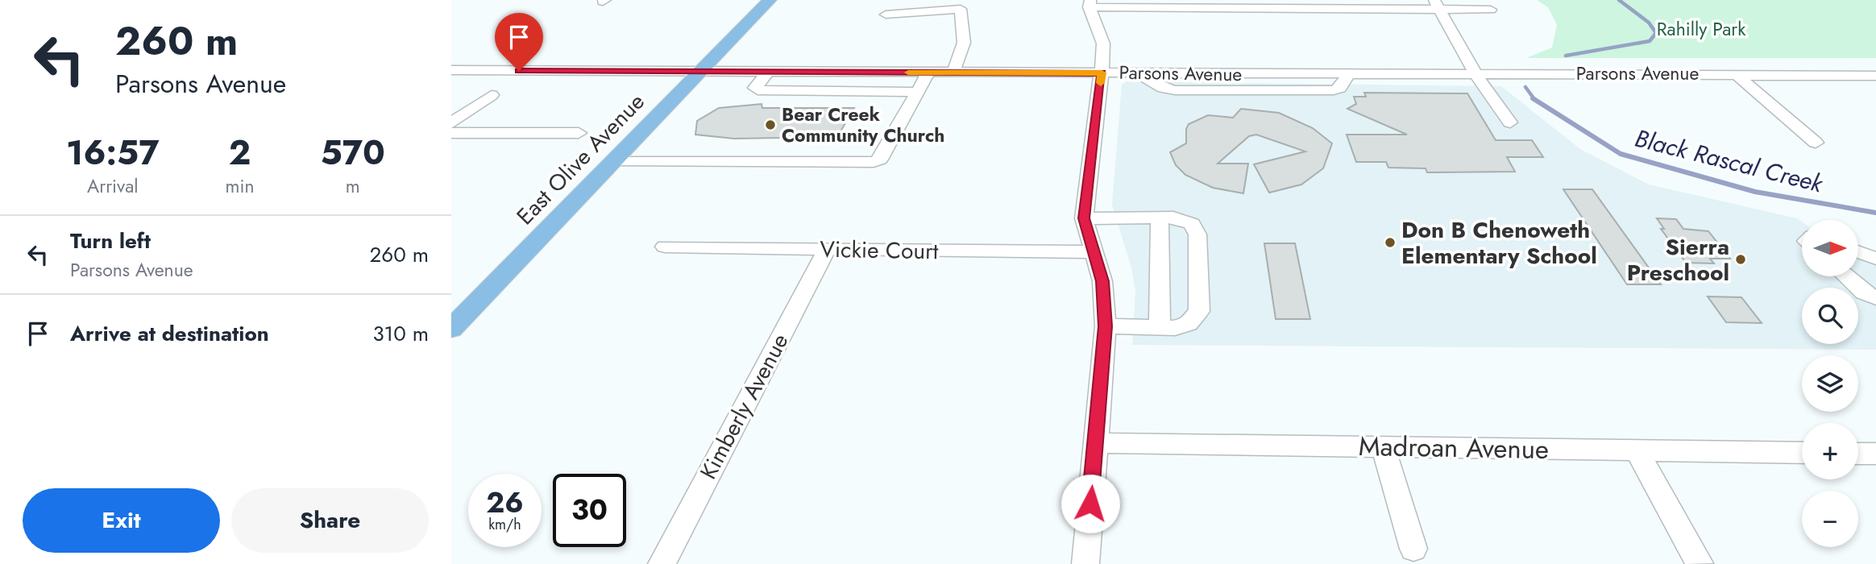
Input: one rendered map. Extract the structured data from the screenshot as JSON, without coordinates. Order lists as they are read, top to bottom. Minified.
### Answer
{"streets":{"main road":["East Olive Avenue"],"street":["Parsons Avenue","Vickie Court","Kimberly Avenue","Madroan Avenue"]},"crossings":[["Parsons Avenue","East Olive Avenue"],["Vickie Court","Kimberly Avenue"]],"water":["Black Rascal Creek"],"parks":["Rahilly Park"],"places":["Bear Creek Community Church","Don B Chenoweth Elementary School","Sierra Preschool"],"north":"right","page":{"turn":["260 m","Parsons Avenue"],"eta":["16:57","Arrival","2","min","570","m"],"list":[{"name":"Turn left","note":"Parsons Avenue","value":"260 m"},{"name":"Arrive at destination","value":"310 m"}],"map_buttons":["+","−"],"speed":"26 km/h","limit":"30","buttons":["Exit","Share"]}}
